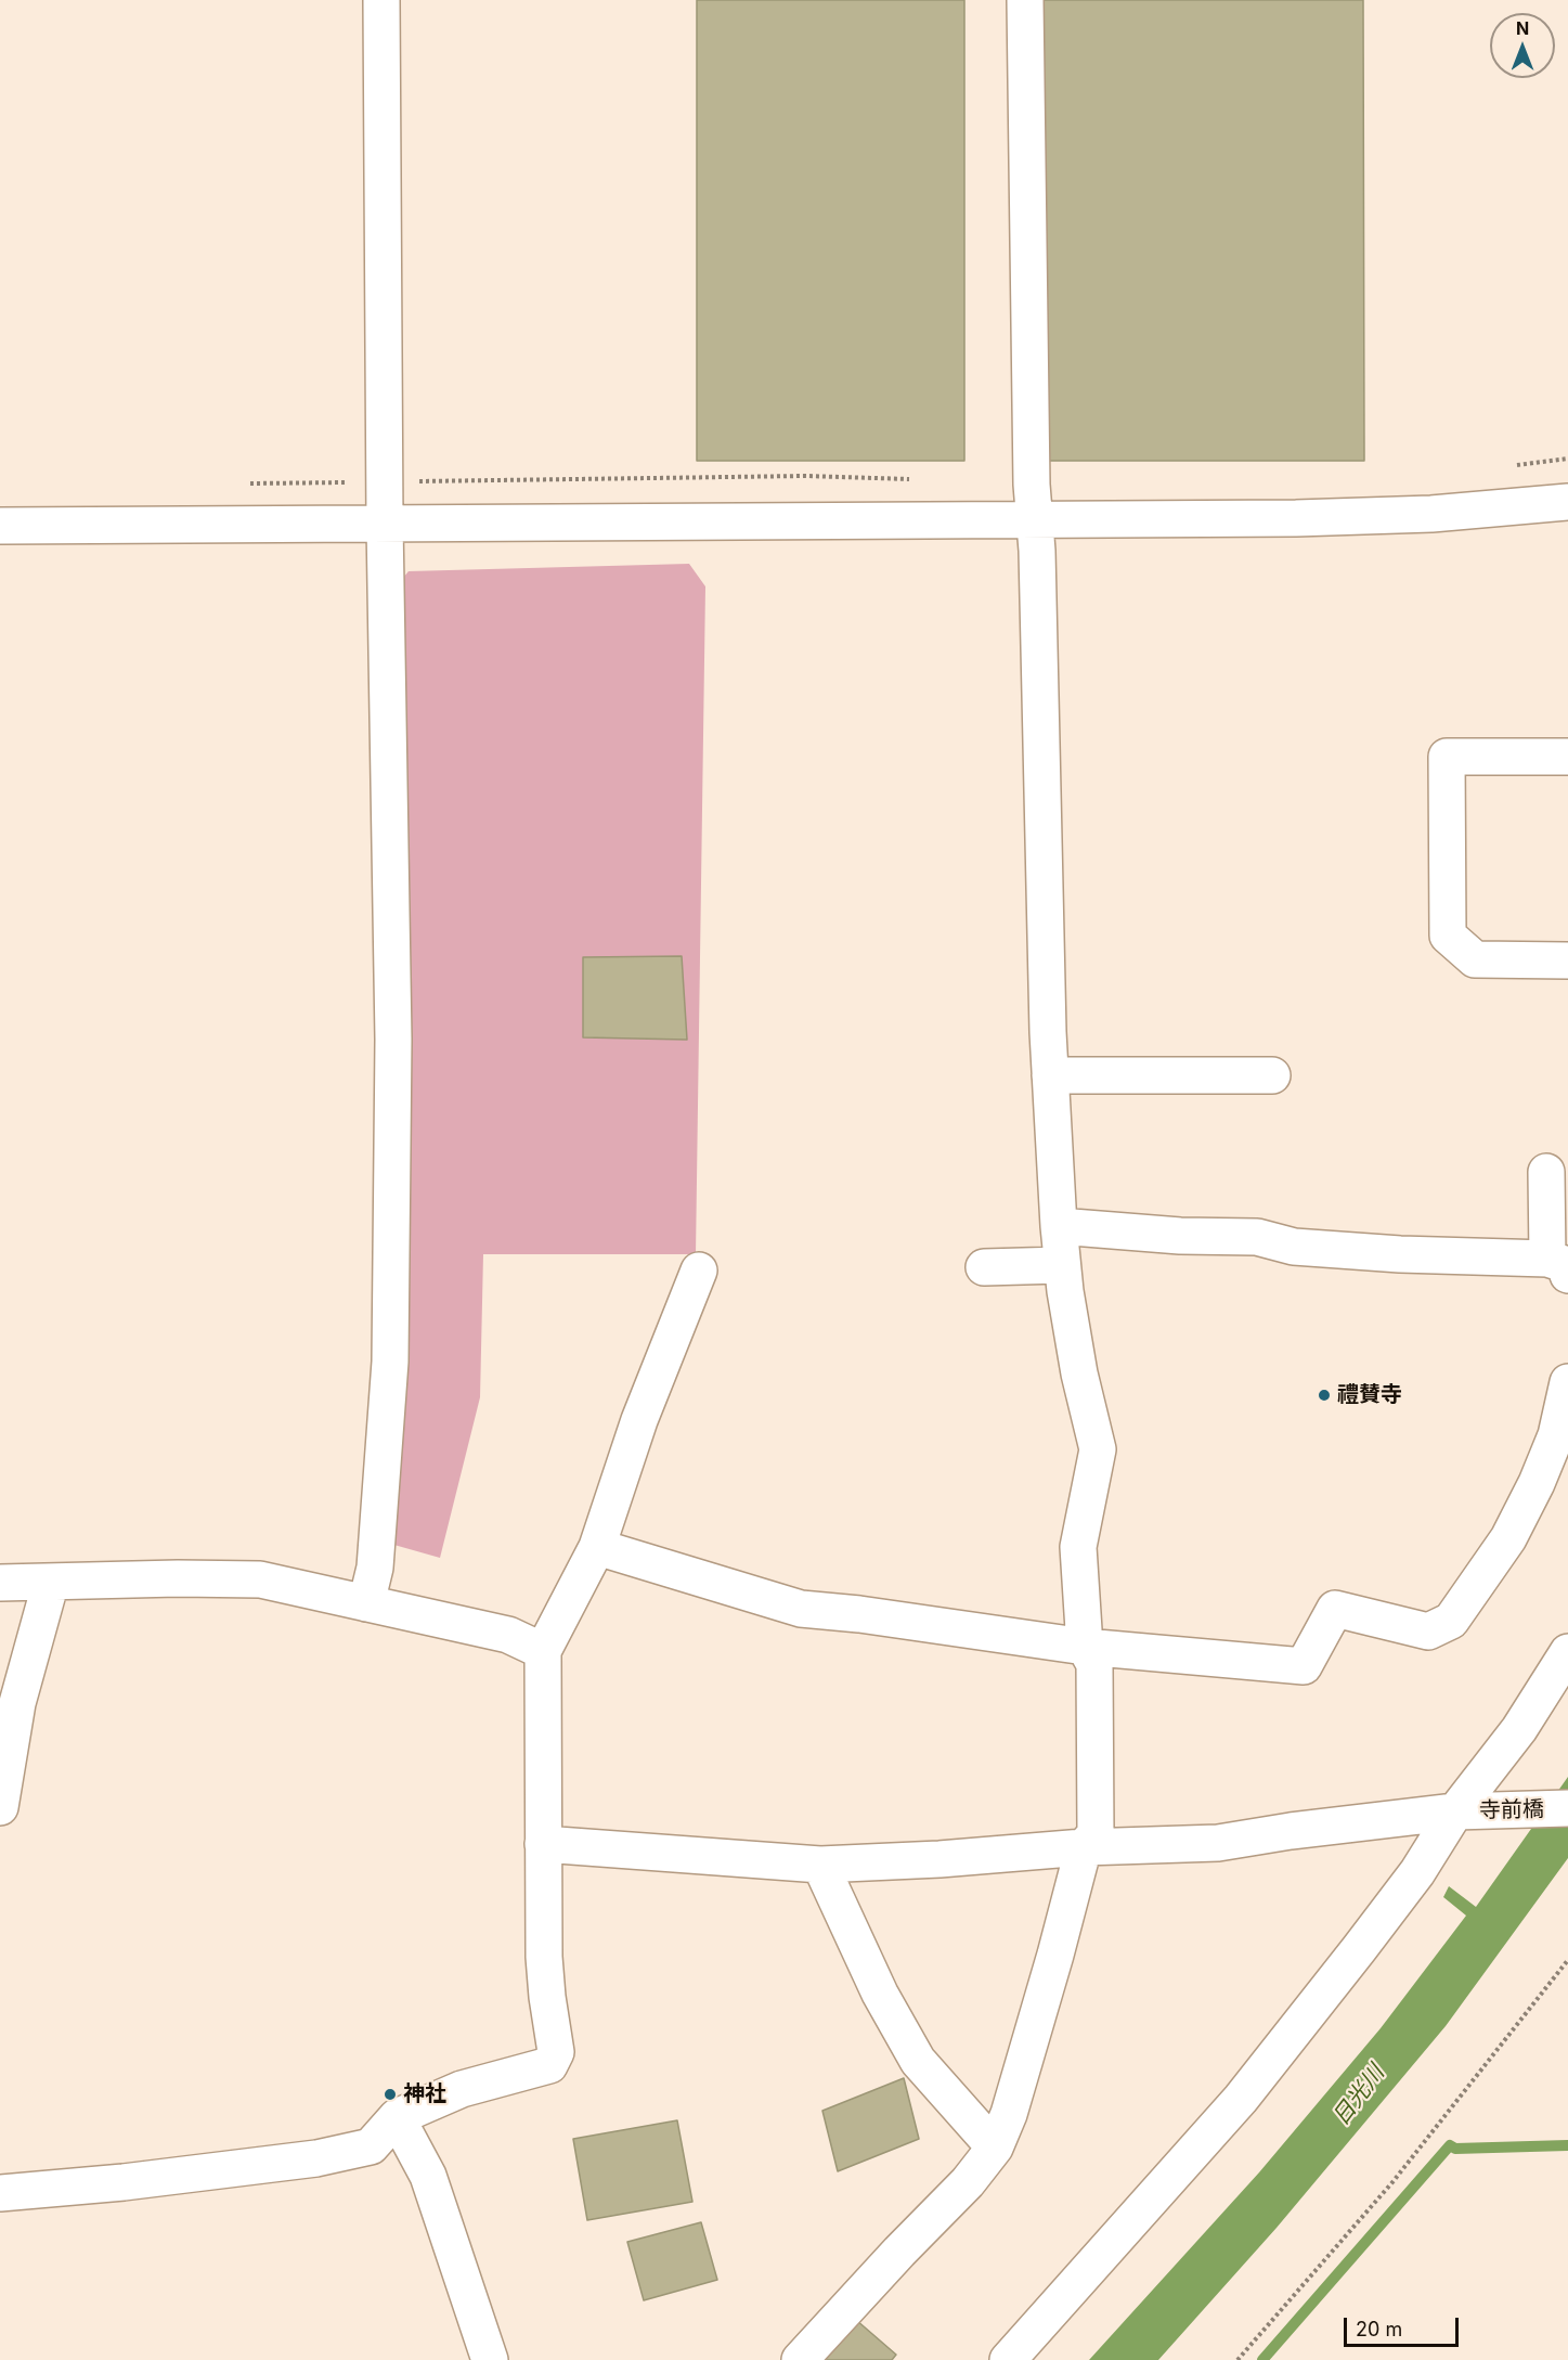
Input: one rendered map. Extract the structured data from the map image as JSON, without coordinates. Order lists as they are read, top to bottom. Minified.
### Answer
{"streets":{"street":["寺前橋"]},"water":["日光川"],"places":["禮賛寺","神社"],"scale_bar":"20 m","north":"top"}
